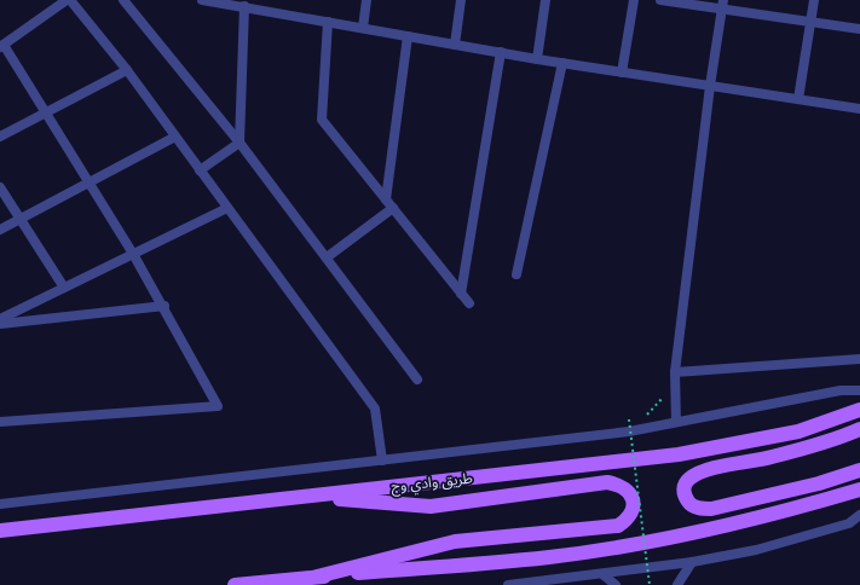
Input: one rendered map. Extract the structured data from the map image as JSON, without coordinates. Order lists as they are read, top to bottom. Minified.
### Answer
{"streets":{"main road":["طريق وادي وج"]}}
